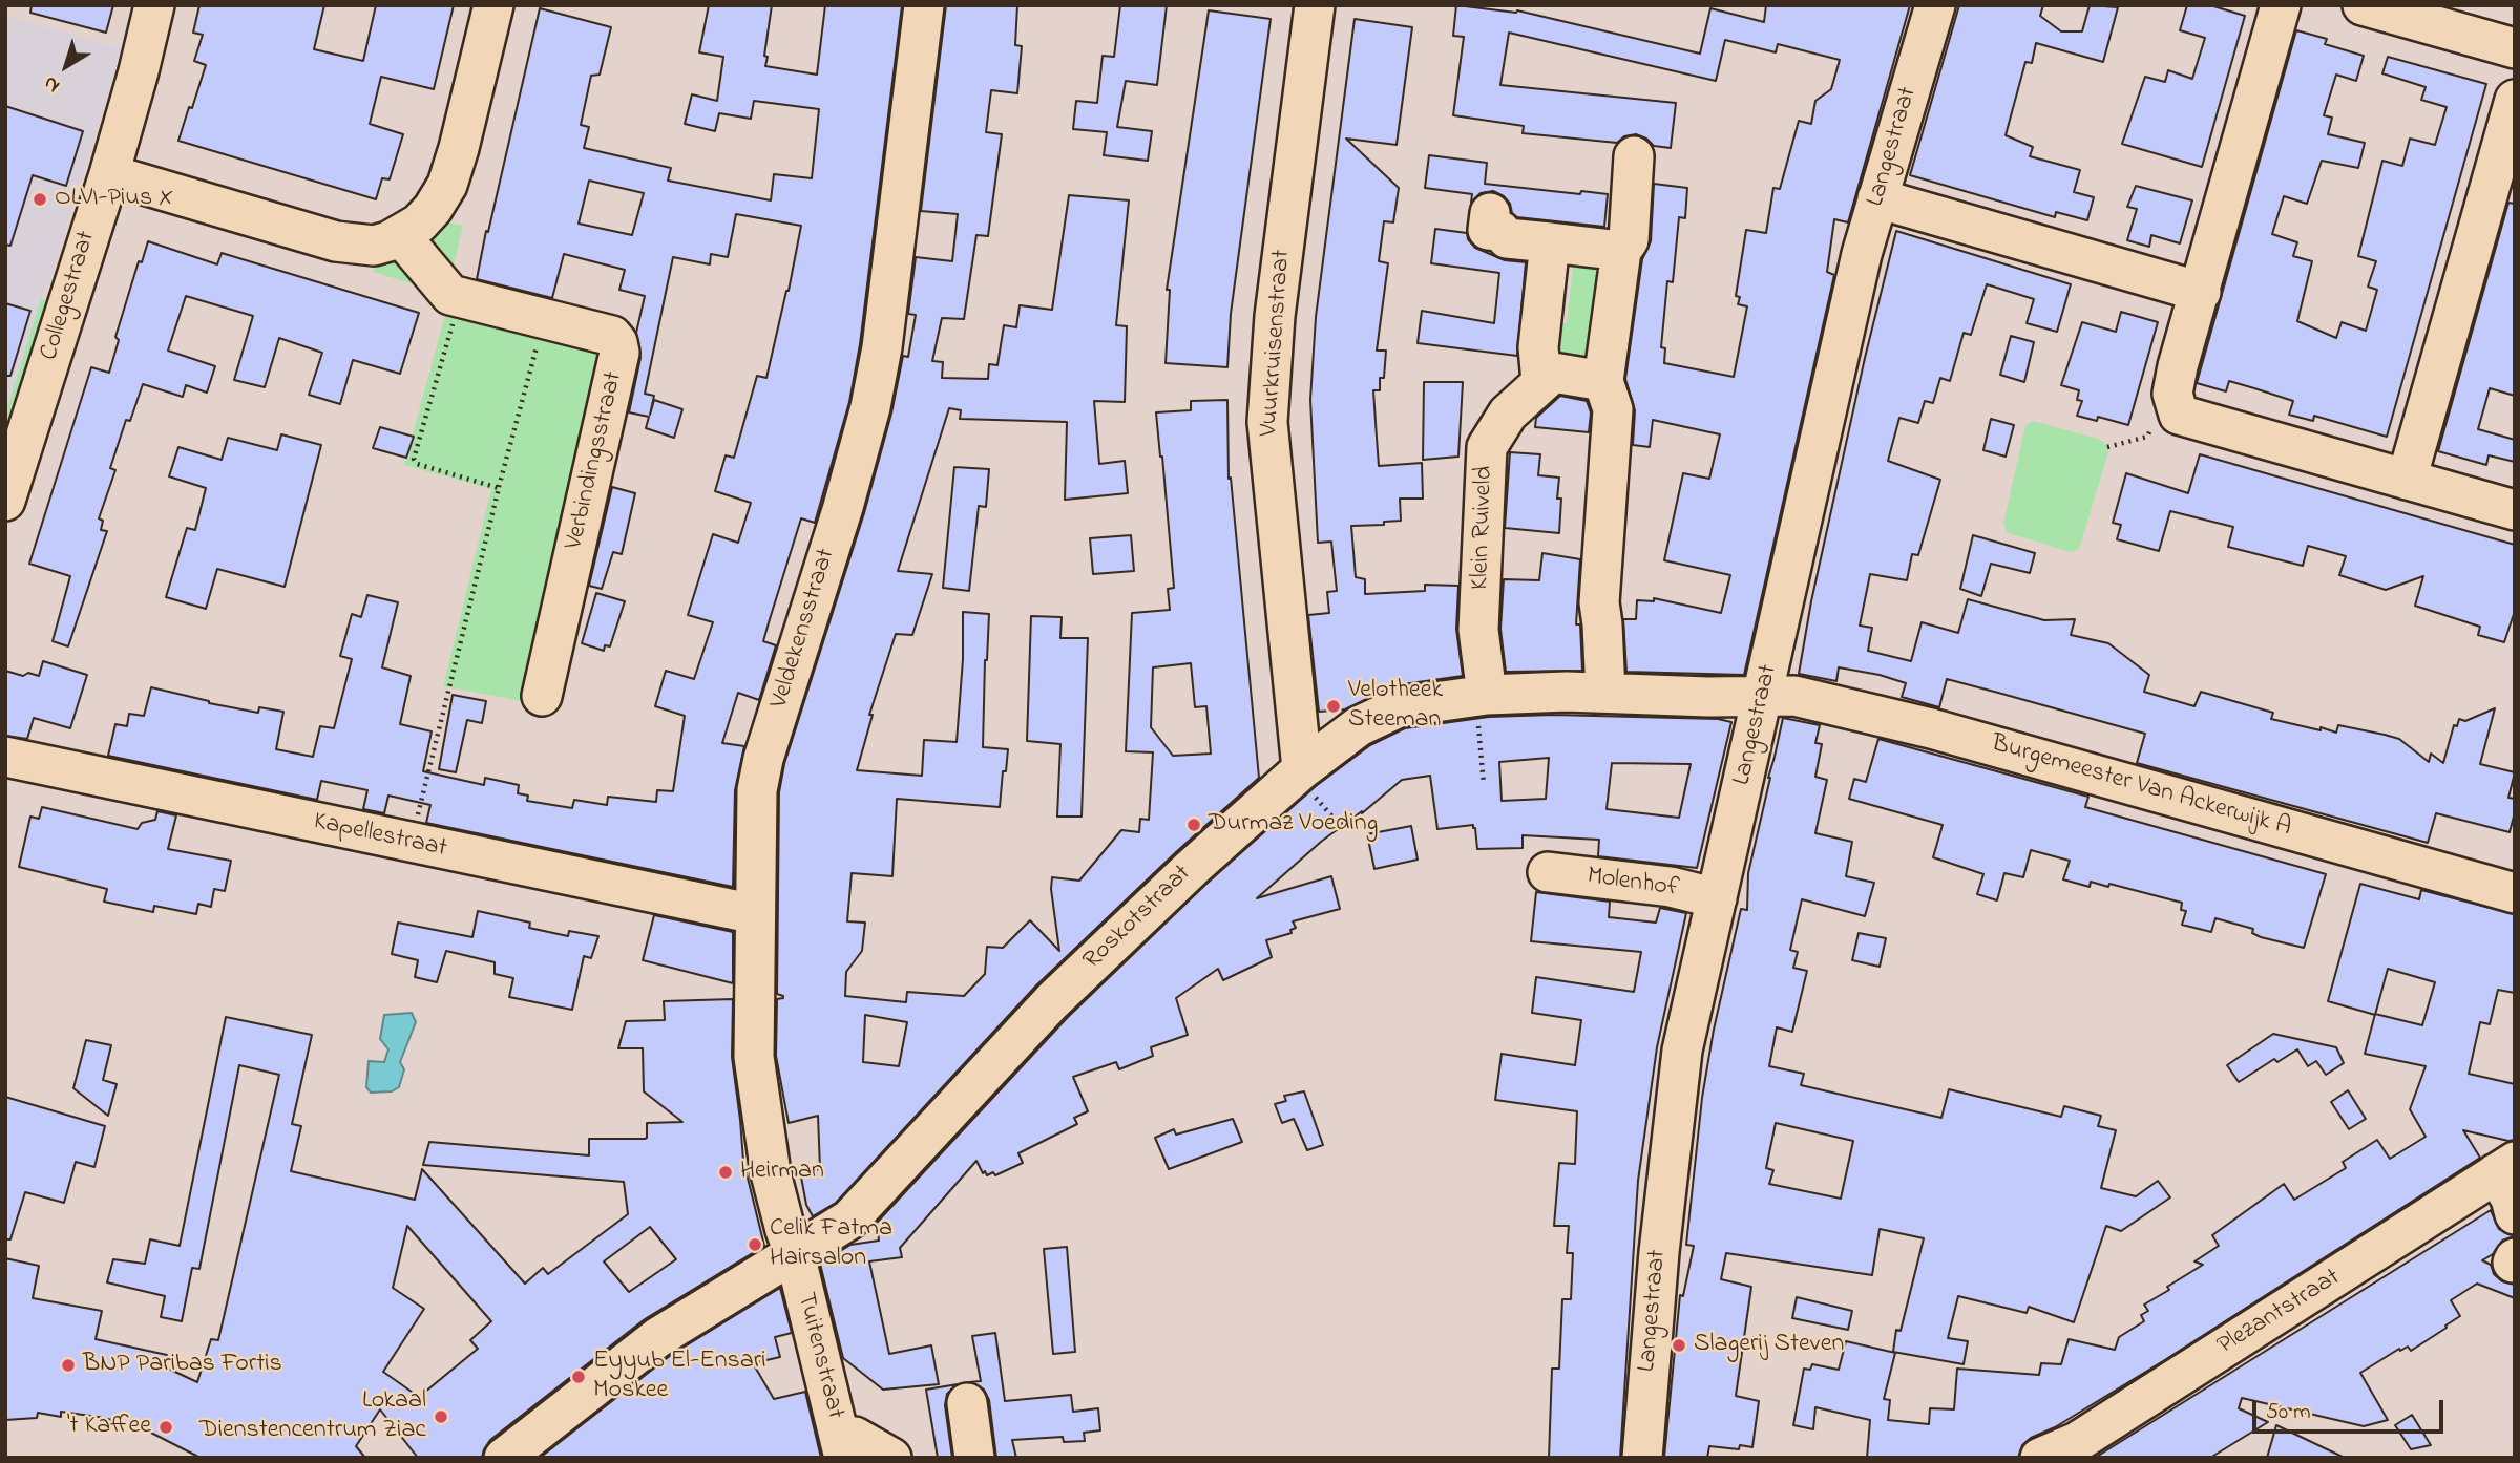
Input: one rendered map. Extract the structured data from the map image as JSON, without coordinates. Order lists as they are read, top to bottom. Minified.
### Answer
{"streets":{"street":["Langestraat","Collegestraat","Vuurkruisenstraat","Verbindingsstraat","Klein Ruiveld","Veldekensstraat","Burgemeester Van Ackerwijk A","Kapellestraat","Molenhof","Roskotstraat","Plezantstraat","Tuitenstraat"]},"crossings":[["Langestraat","Burgemeester Van Ackerwijk A"],["Langestraat","Molenhof"],["Langestraat","Roskotstraat"],["Vuurkruisenstraat","Roskotstraat"],["Klein Ruiveld","Roskotstraat"],["Veldekensstraat","Kapellestraat"],["Veldekensstraat","Roskotstraat"],["Veldekensstraat","Tuitenstraat"],["Burgemeester Van Ackerwijk A","Roskotstraat"],["Roskotstraat","Tuitenstraat"]],"places":["OLVI-Pius X","Velotheek Steeman","Durmaz Voeding","Heirman","Celik Fatma Hairsalon","Slagerij Steven","BNP Paribas Fortis","Eyyub El-Ensari Moskee","Lokaal Dienstencentrum Ziac","'t Kaffee"],"scale_bar":"50 m","north":"bottom left"}
